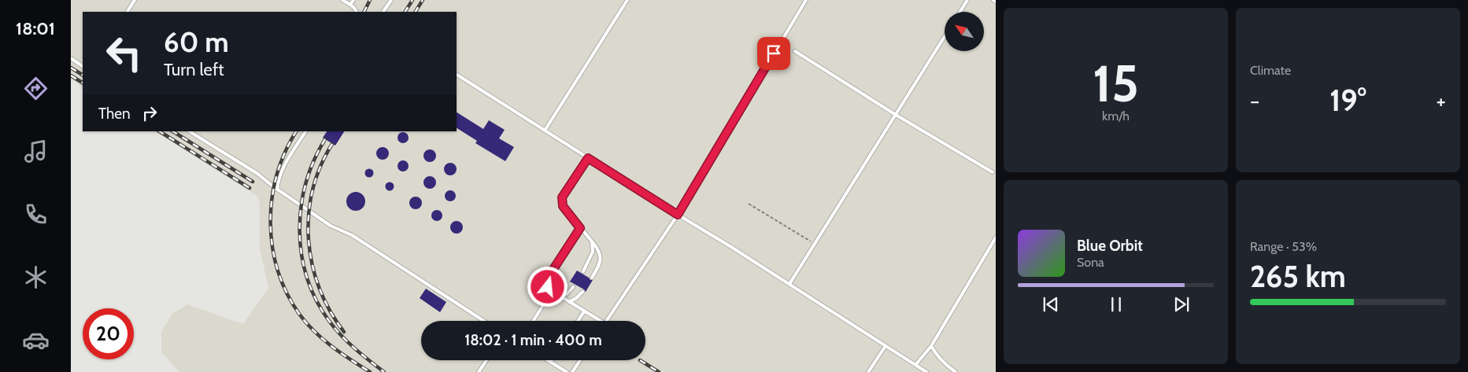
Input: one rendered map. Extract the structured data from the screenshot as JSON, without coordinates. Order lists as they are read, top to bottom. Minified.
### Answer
{"north":"top left","page":{"tabs":"18:01","tile":[["15","km/h"],"Climate",["Range · 53%","265 km"]],"turn":["60 m","Turn left"],"heat":["−","19°","+"],"then":"Then","song":["Blue Orbit","Sona"],"limit":"20","trip":"18:02 · 1 min · 400 m"}}
